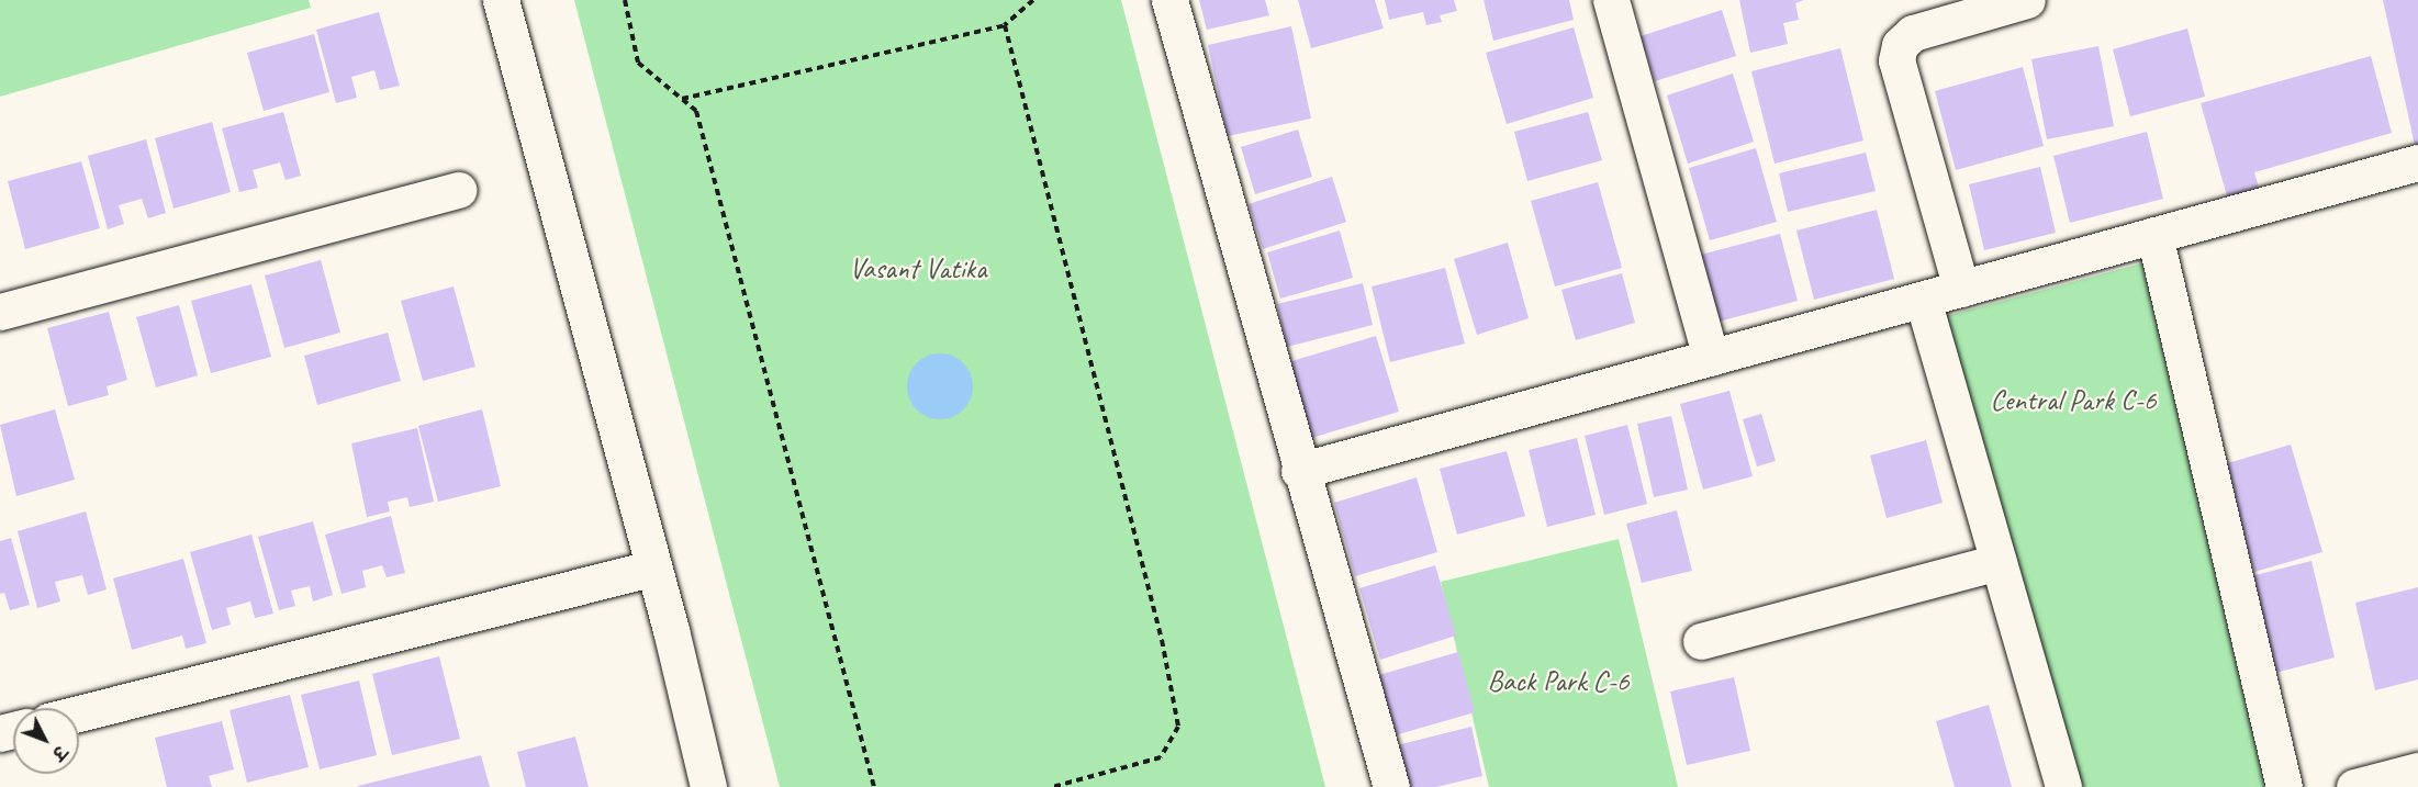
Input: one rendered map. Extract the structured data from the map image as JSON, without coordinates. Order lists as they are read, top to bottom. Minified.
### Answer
{"parks":["Vasant Vatika","Central Park C-6","Back Park C-6"],"north":"bottom right"}
